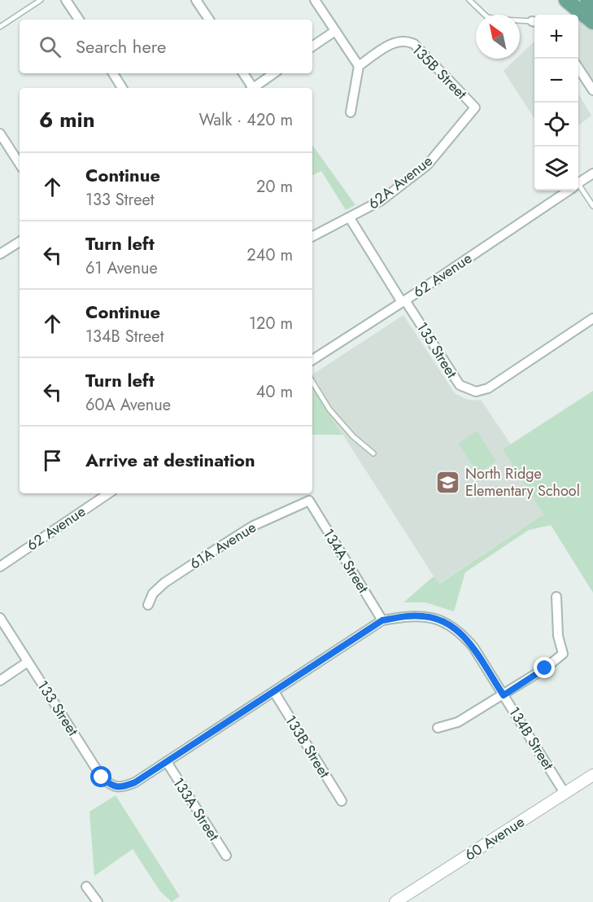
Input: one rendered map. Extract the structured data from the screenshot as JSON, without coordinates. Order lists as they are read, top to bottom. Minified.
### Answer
{"streets":{"street":["135B Street","62A Avenue","62 Avenue","135 Street","61A Avenue","134A Street","133 Street","134B Street","133B Street","133A Street","60 Avenue"]},"crossings":[["135B Street","62A Avenue"],["62A Avenue","135 Street"],["62 Avenue","135 Street"],["61A Avenue","134A Street"],["134A Street","134B Street"],["133 Street","133A Street"],["134B Street","60 Avenue"]],"places":{"school or university":["North Ridge Elementary School"]},"north":"top left","page":{"map_buttons":["+","−"],"search":"Search here","heading":["6 min","Walk · 420 m"],"list":[["Continue","133 Street","20 m"],["Turn left","61 Avenue","240 m"],["Continue","134B Street","120 m"],["Turn left","60A Avenue","40 m"],"Arrive at destination"]}}
